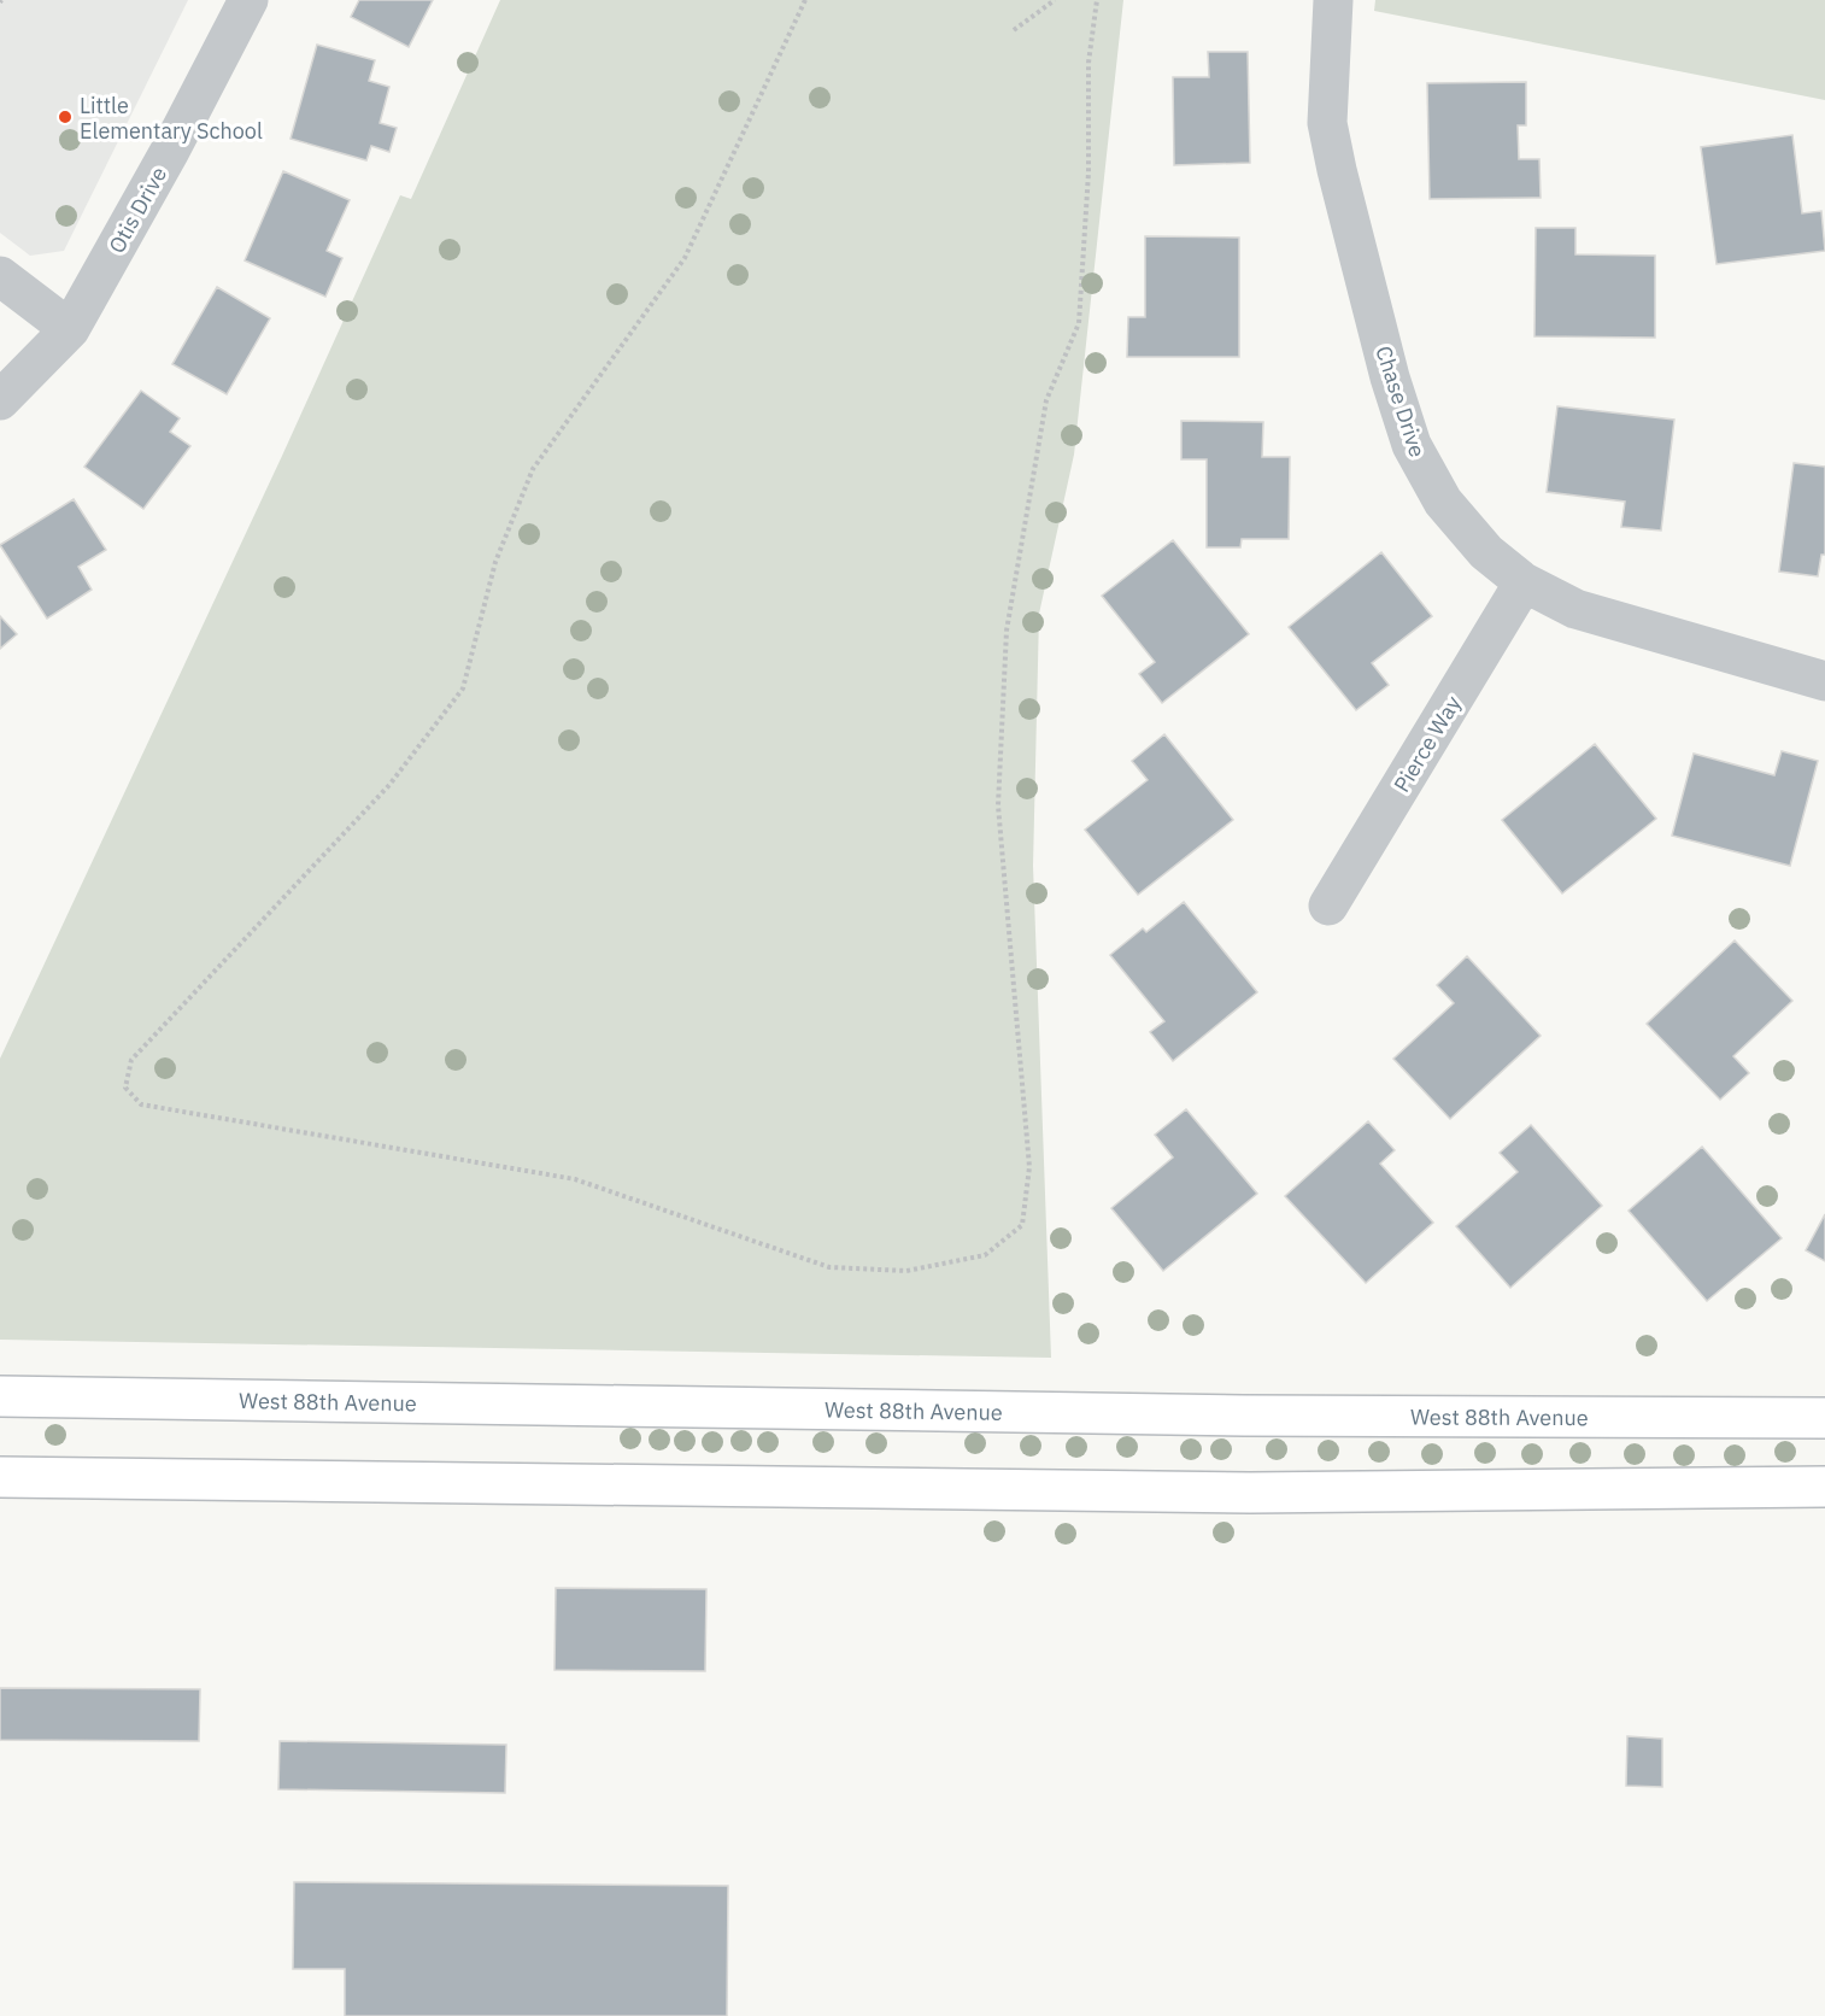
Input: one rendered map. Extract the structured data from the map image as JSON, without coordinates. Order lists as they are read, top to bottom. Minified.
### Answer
{"streets":{"main road":["West 88th Avenue"],"street":["Otis Drive","Chase Drive","Pierce Way"]},"crossings":[["Chase Drive","Pierce Way"]],"places":["Little Elementary School"]}
